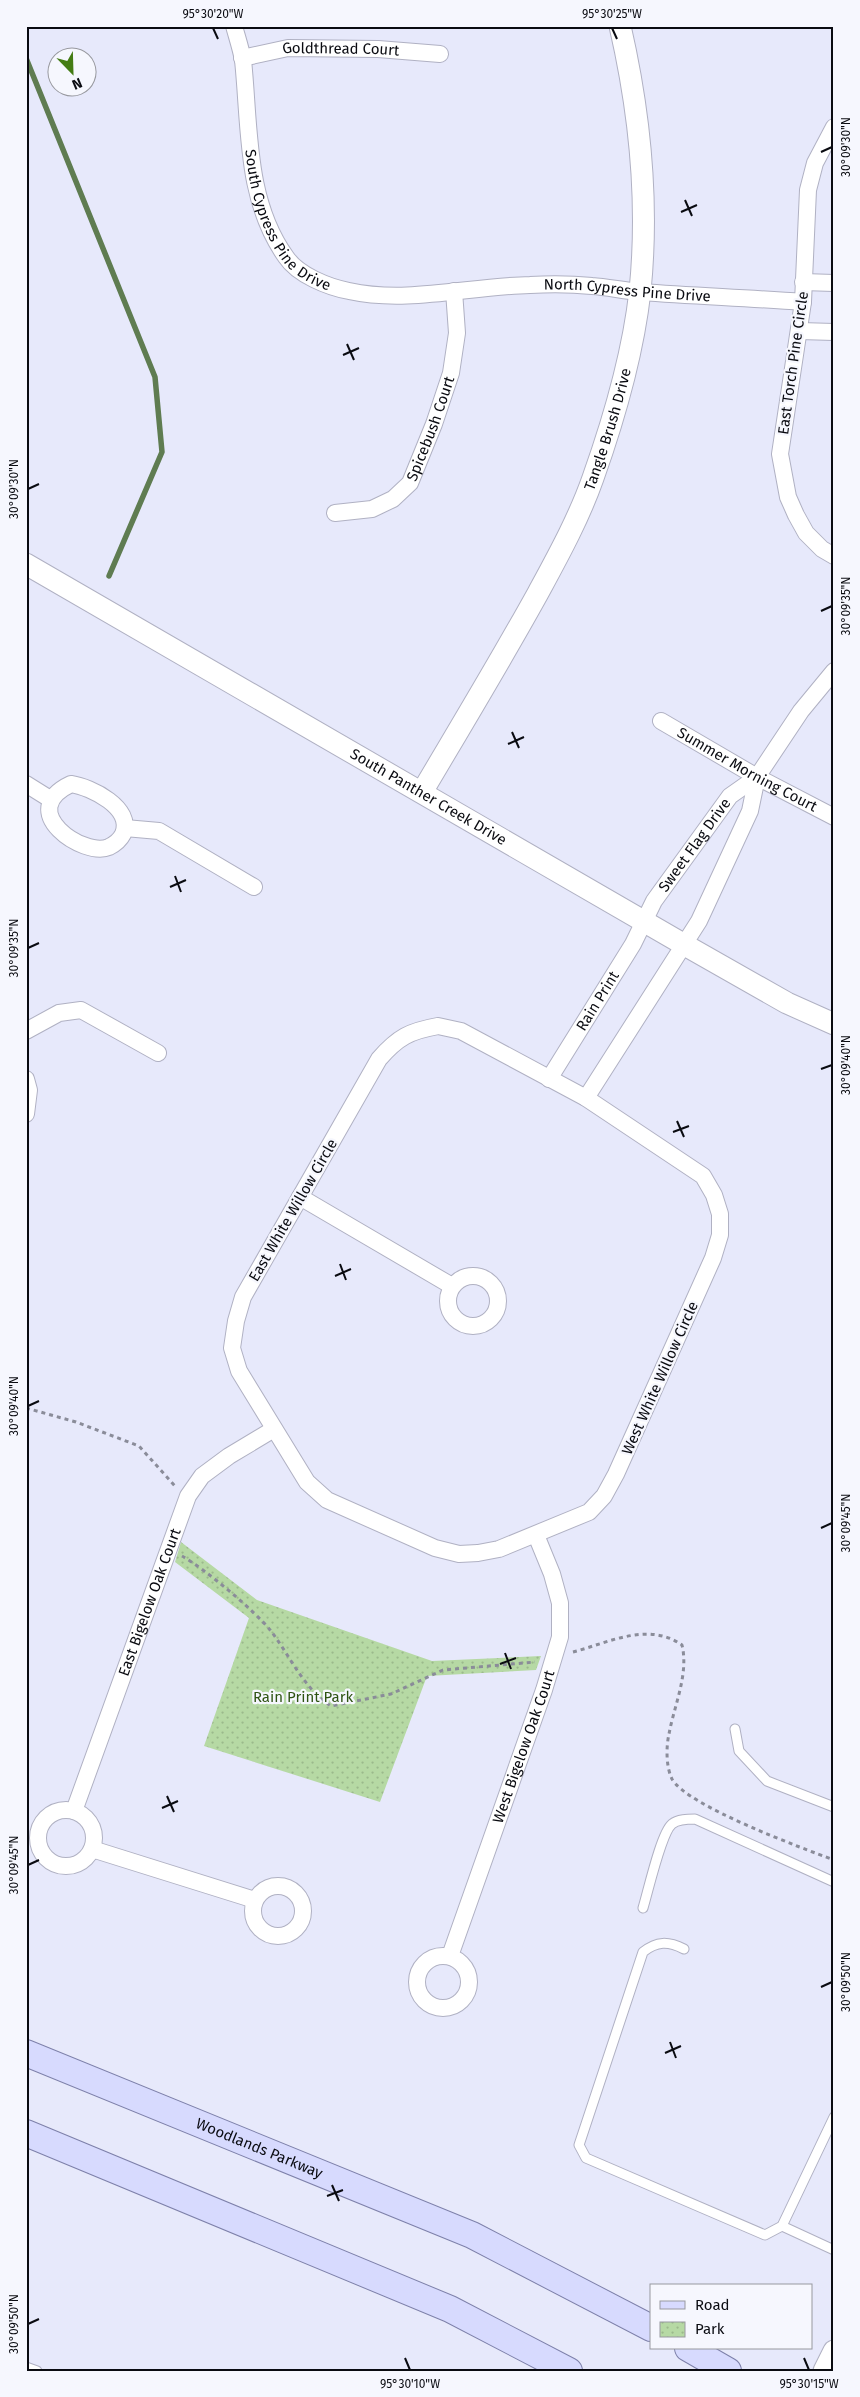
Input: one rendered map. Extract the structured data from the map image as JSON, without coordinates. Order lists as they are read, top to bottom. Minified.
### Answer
{"streets":{"main road":["Woodlands Parkway"],"street":["Goldthread Court","South Cypress Pine Drive","North Cypress Pine Drive","East Torch Pine Circle","Spicebush Court","Tangle Brush Drive","Summer Morning Court","South Panther Creek Drive","Sweet Flag Drive","Rain Print","East White Willow Circle","West White Willow Circle","East Bigelow Oak Court","West Bigelow Oak Court"]},"crossings":[["Goldthread Court","South Cypress Pine Drive"],["South Cypress Pine Drive","North Cypress Pine Drive"],["South Cypress Pine Drive","Spicebush Court"],["North Cypress Pine Drive","East Torch Pine Circle"],["North Cypress Pine Drive","Spicebush Court"],["North Cypress Pine Drive","Tangle Brush Drive"],["Tangle Brush Drive","South Panther Creek Drive"],["Summer Morning Court","Sweet Flag Drive"],["South Panther Creek Drive","Sweet Flag Drive"],["South Panther Creek Drive","Rain Print"],["Sweet Flag Drive","Rain Print"],["Rain Print","East White Willow Circle"],["East White Willow Circle","West White Willow Circle"],["East White Willow Circle","East Bigelow Oak Court"],["West White Willow Circle","West Bigelow Oak Court"]],"parks":["Rain Print Park"],"legend":["Road","Park"],"north":"bottom right","coordinates":["95°30'20\"W","95°30'25\"W","30°09'30\"N","30°09'35\"N","30°09'40\"N","30°09'45\"N","30°09'50\"N","95°30'10\"W","95°30'15\"W"]}
